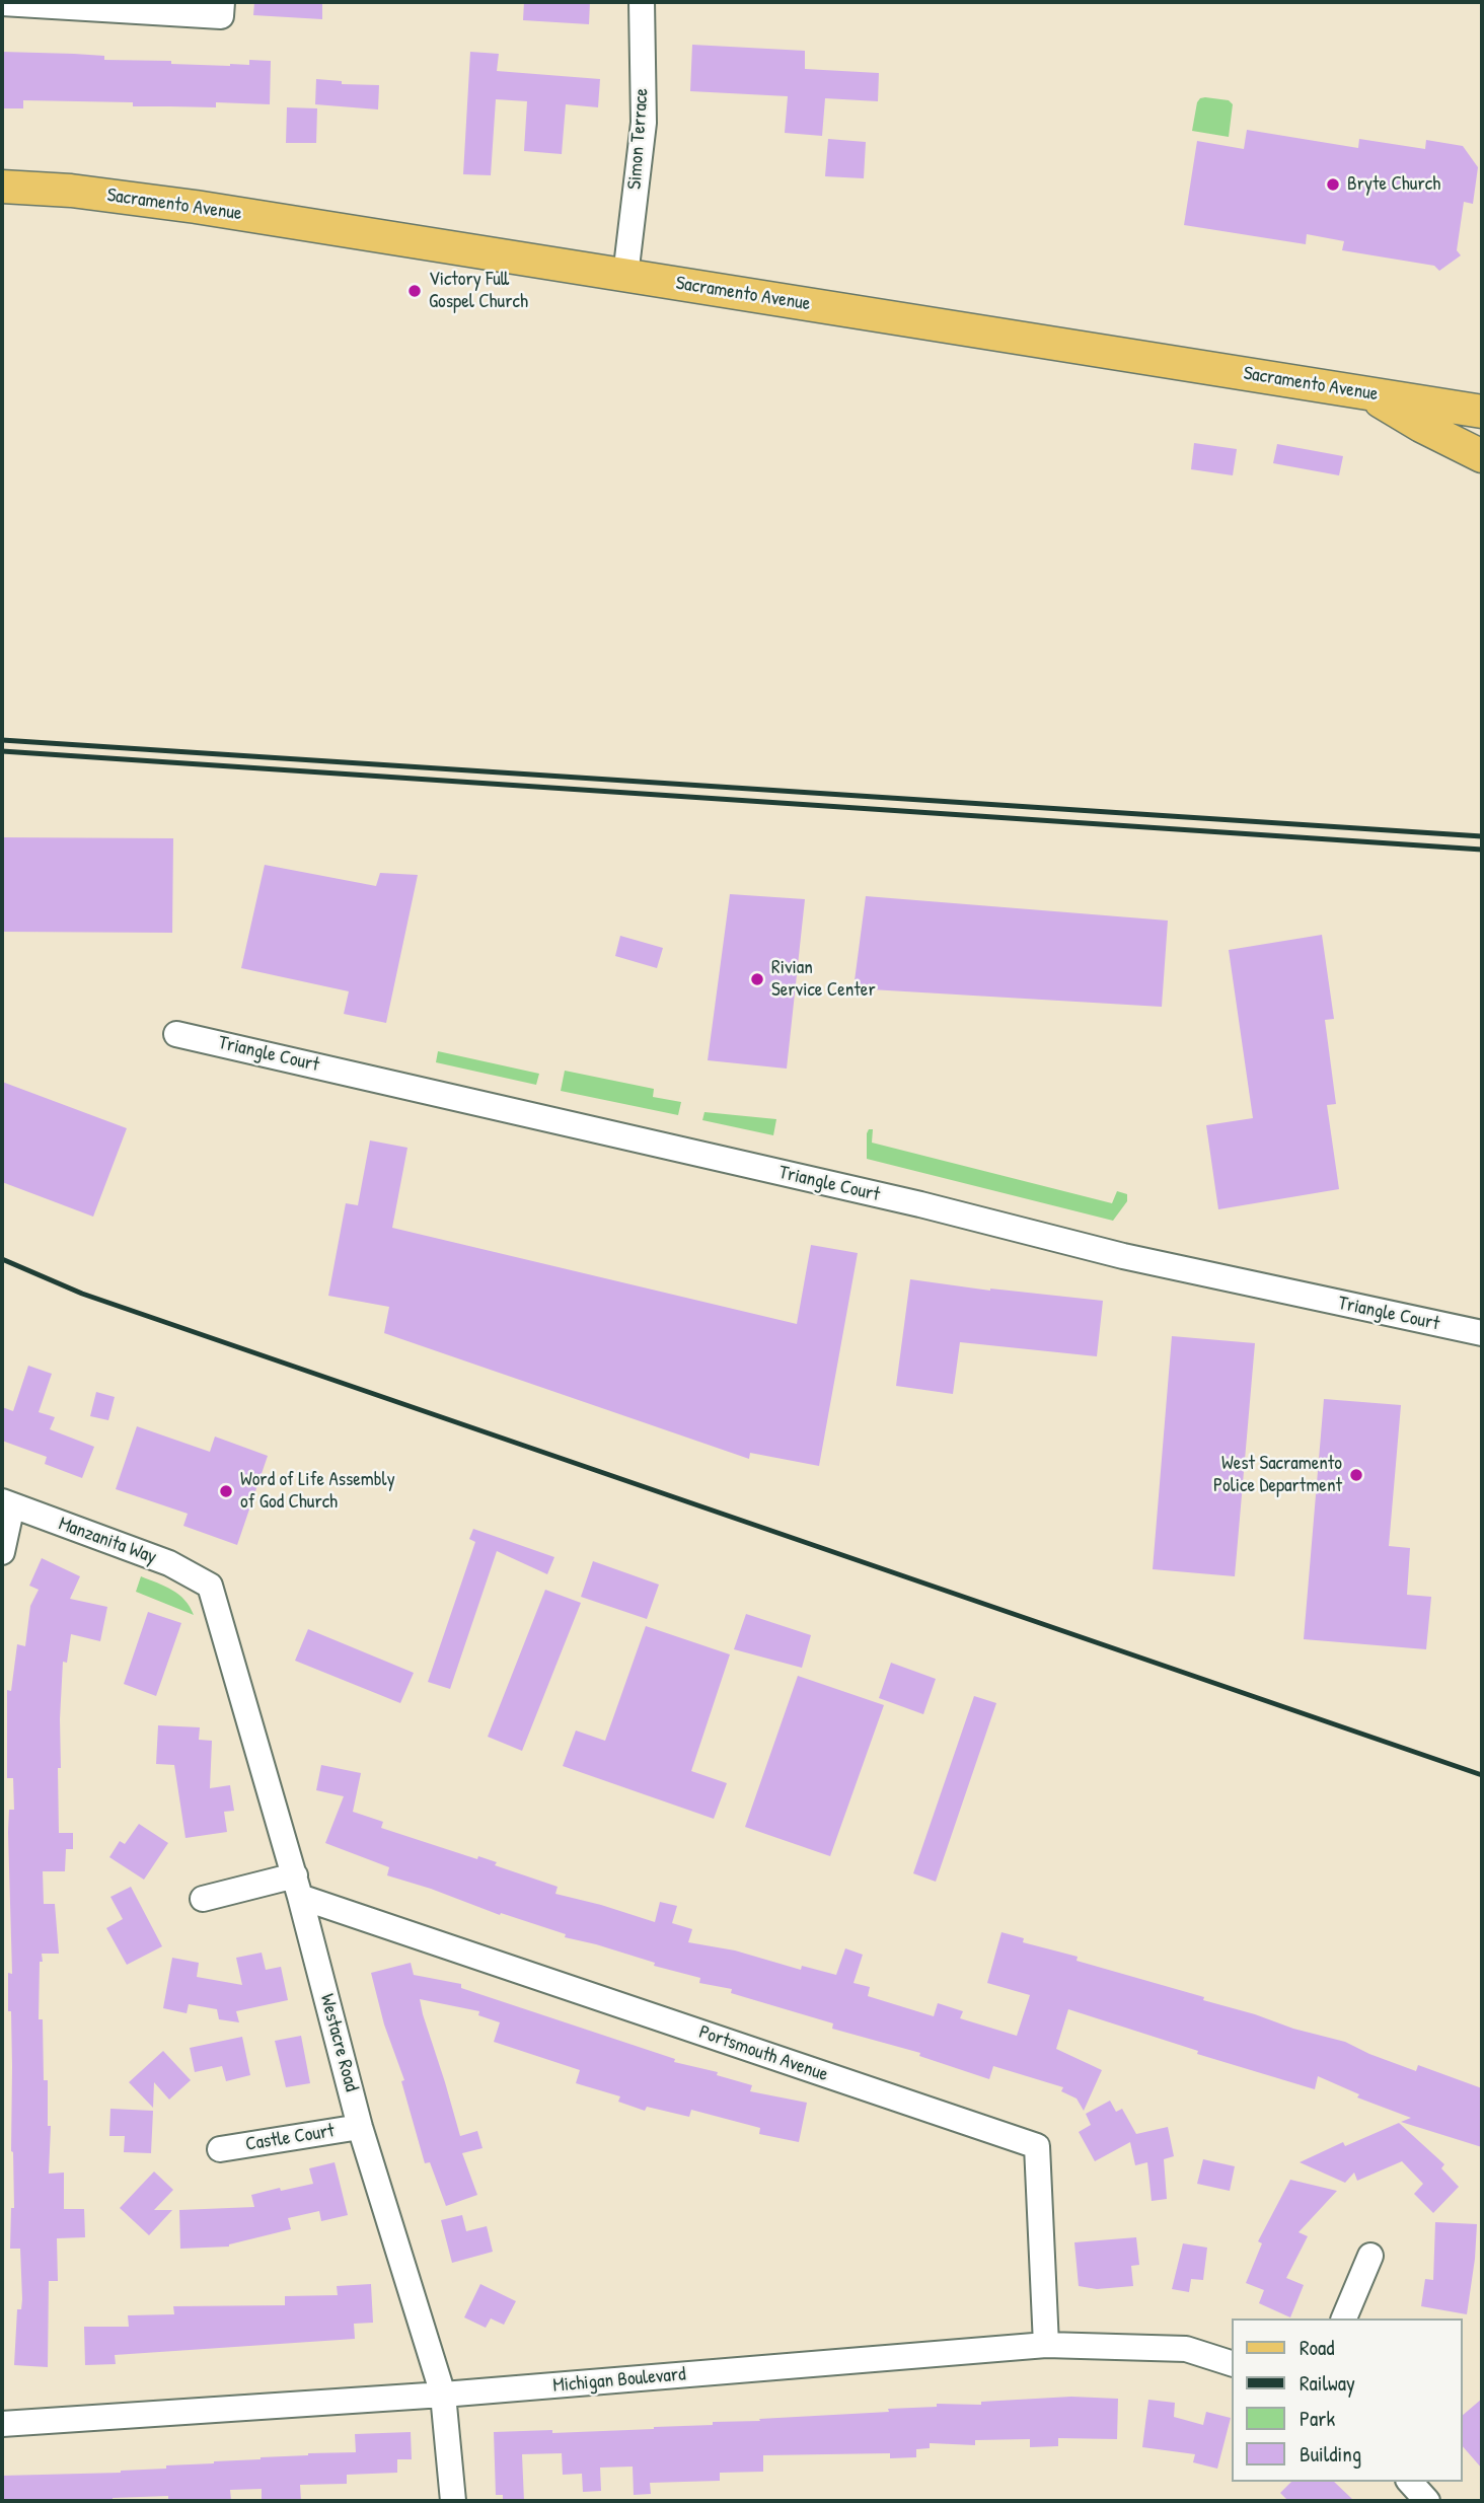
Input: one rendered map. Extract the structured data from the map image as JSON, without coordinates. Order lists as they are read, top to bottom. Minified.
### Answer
{"streets":{"main road":["Sacramento Avenue"],"street":["Simon Terrace","Triangle Court","Manzanita Way","Westacre Road","Portsmouth Avenue","Castle Court","Michigan Boulevard"]},"crossings":[["Simon Terrace","Sacramento Avenue"],["Manzanita Way","Westacre Road"],["Westacre Road","Portsmouth Avenue"],["Westacre Road","Castle Court"],["Westacre Road","Michigan Boulevard"],["Portsmouth Avenue","Michigan Boulevard"]],"places":["Bryte Church","Victory Full Gospel Church","Rivian Service Center","West Sacramento Police Department","Word of Life Assembly of God Church"],"legend":["Road","Railway","Park","Building"]}
